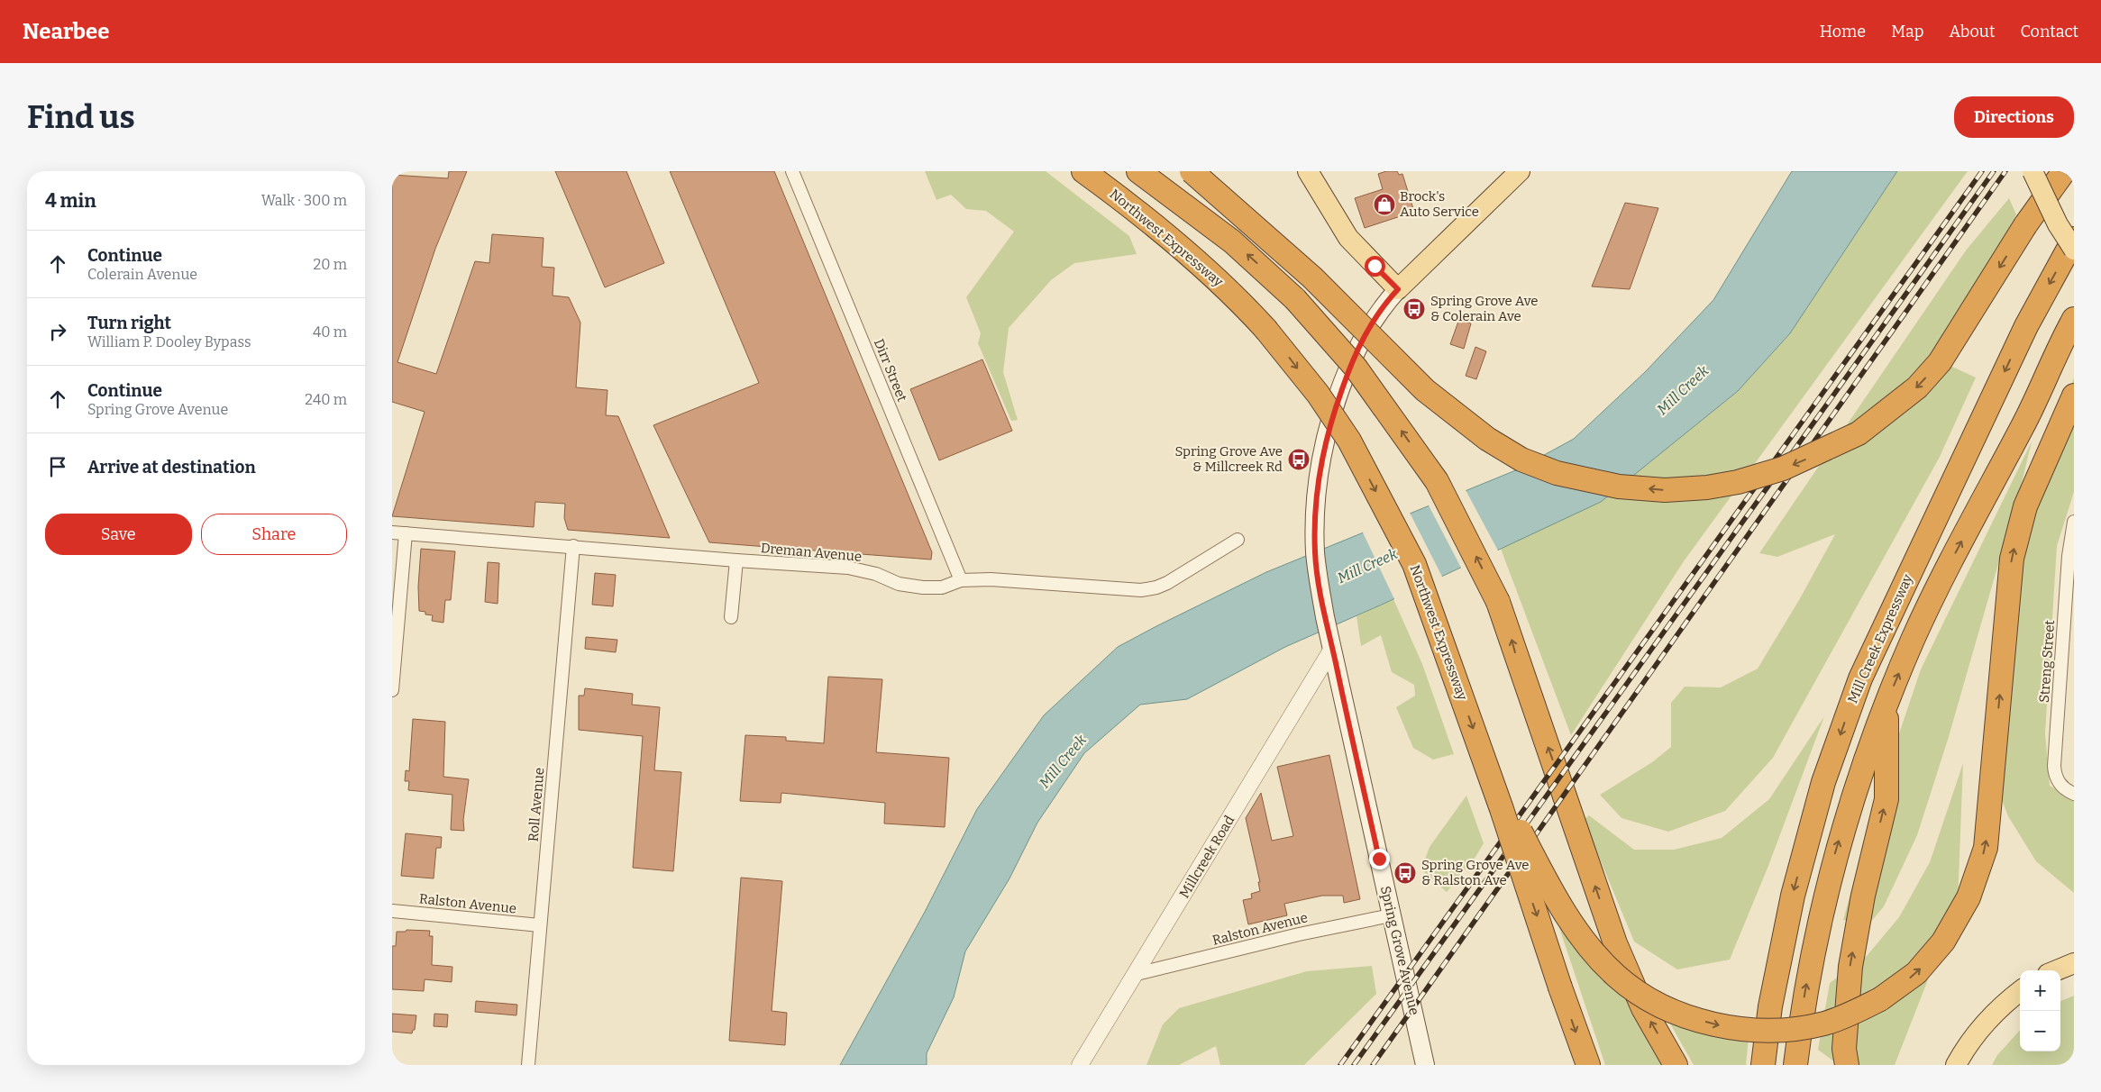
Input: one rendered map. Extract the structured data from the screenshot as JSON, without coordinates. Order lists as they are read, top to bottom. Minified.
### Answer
{"streets":{"highway":["Northwest Expressway","Mill Creek Expressway"],"main road":["Spring Grove Avenue"],"street":["Dirr Street","Dreman Avenue","Streng Street","Roll Avenue","Millcreek Road","Ralston Avenue"]},"crossings":[["Dirr Street","Dreman Avenue"],["Dreman Avenue","Roll Avenue"],["Roll Avenue","Ralston Avenue"],["Millcreek Road","Ralston Avenue"],["Millcreek Road","Spring Grove Avenue"],["Ralston Avenue","Spring Grove Avenue"]],"water":["Mill Creek"],"places":{"shop":["Brock's Auto Service"],"bus stop":["Spring Grove Ave & Colerain Ave","Spring Grove Ave & Millcreek Rd","Spring Grove Ave & Ralston Ave"]},"page":{"header":"Nearbee","nav":["Home","Map","About","Contact"],"buttons":["Directions",["Save","Share"]],"title":"Find us","heading":["4 min","Walk · 300 m"],"list":[["Continue","Colerain Avenue","20 m"],["Turn right","William P. Dooley Bypass","40 m"],["Continue","Spring Grove Avenue","240 m"],"Arrive at destination"],"map_buttons":["+","−"]}}
